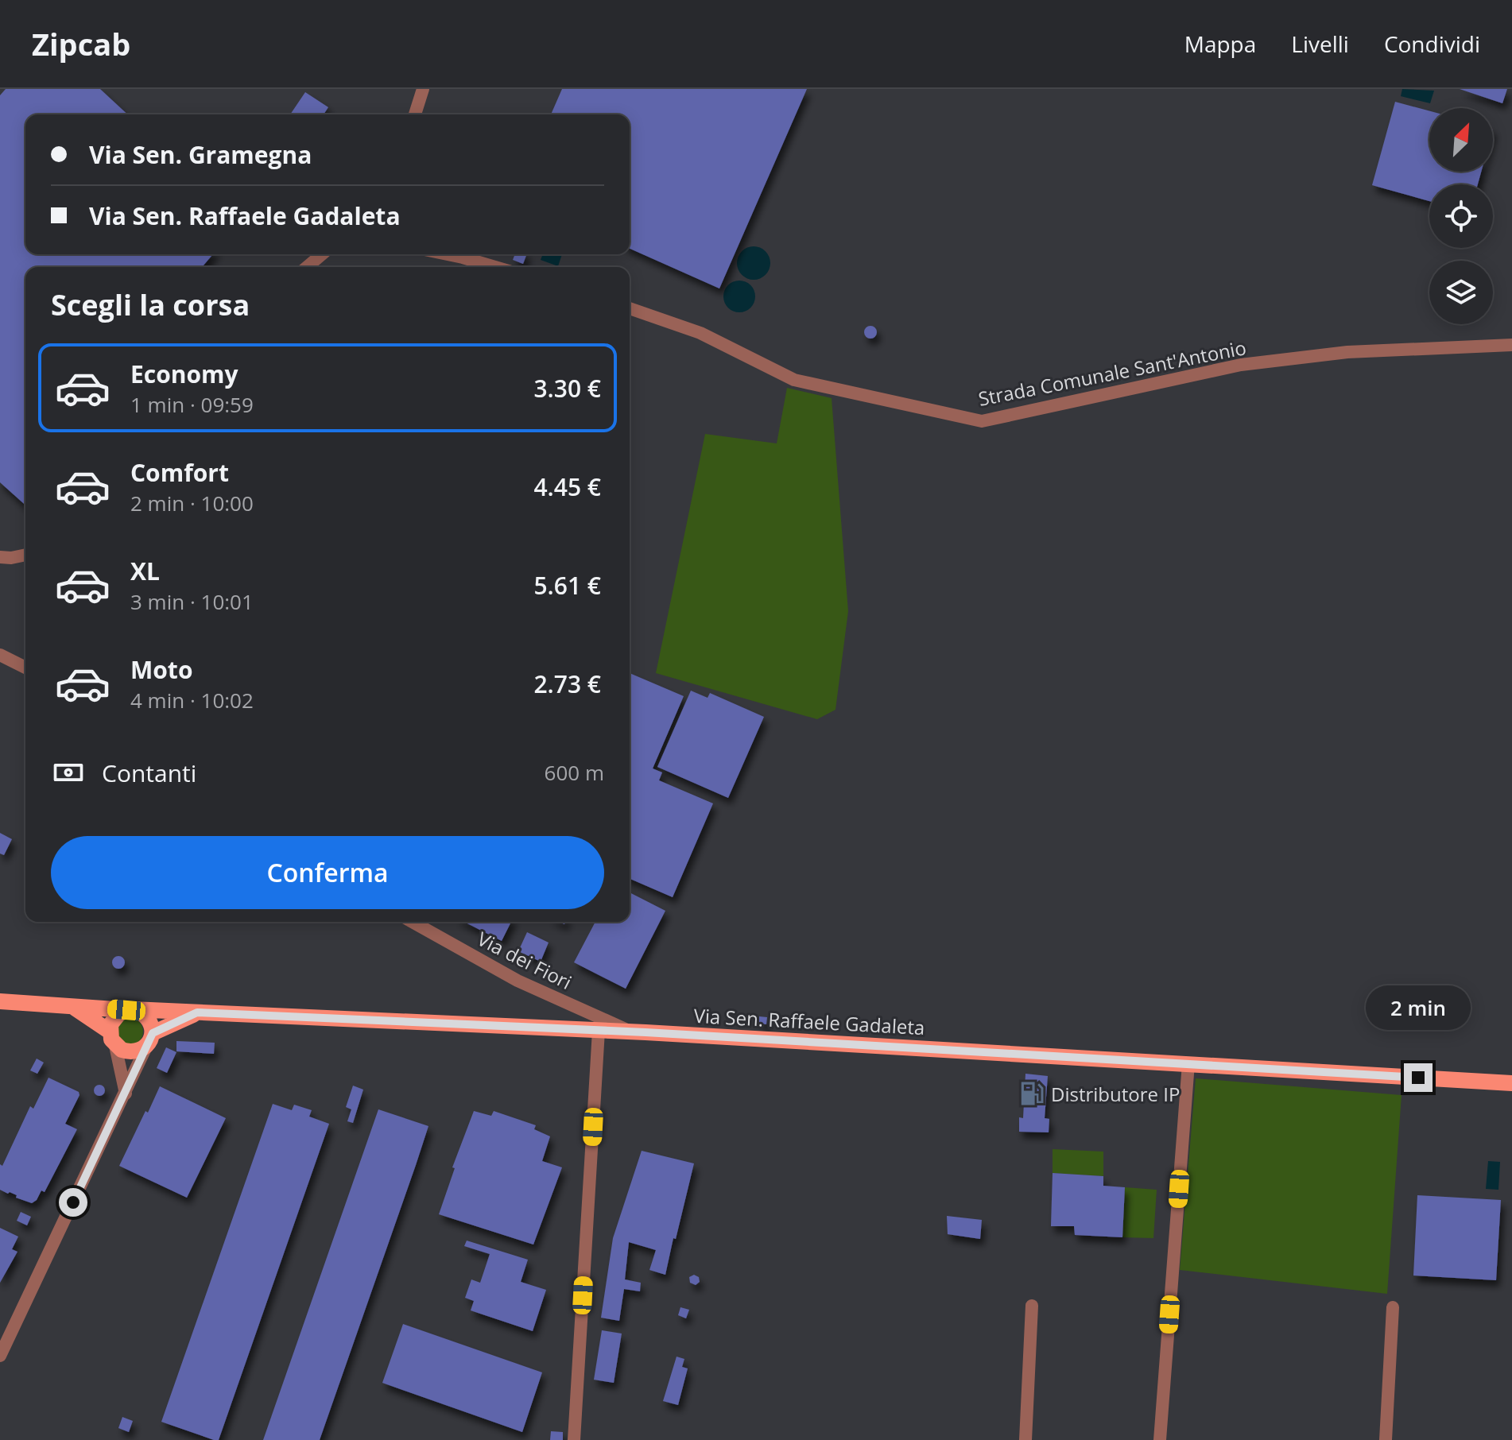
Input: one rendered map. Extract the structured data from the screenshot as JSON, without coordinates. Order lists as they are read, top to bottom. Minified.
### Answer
{"streets":{"main road":["Via Sen. Raffaele Gadaleta"],"street":["Strada Comunale Sant'Antonio","Via dei Fiori"]},"crossings":[["Via dei Fiori","Via Sen. Raffaele Gadaleta"]],"places":{"fuel station":["Distributore IP"]},"north":"top right","page":{"header":"Zipcab","nav":["Mappa","Livelli","Condividi"],"banner":["Via Sen. Gramegna","Via Sen. Raffaele Gadaleta"],"heading":"Scegli la corsa","list":[{"name":"Economy","note":"1 min · 09:59","value":"3.30 €"},{"name":"Comfort","note":"2 min · 10:00","value":"4.45 €"},{"name":"XL","note":"3 min · 10:01","value":"5.61 €"},{"name":"Moto","note":"4 min · 10:02","value":"2.73 €"}],"pay":["Contanti","600 m"],"buttons":"Conferma","bubble":"2 min"}}
